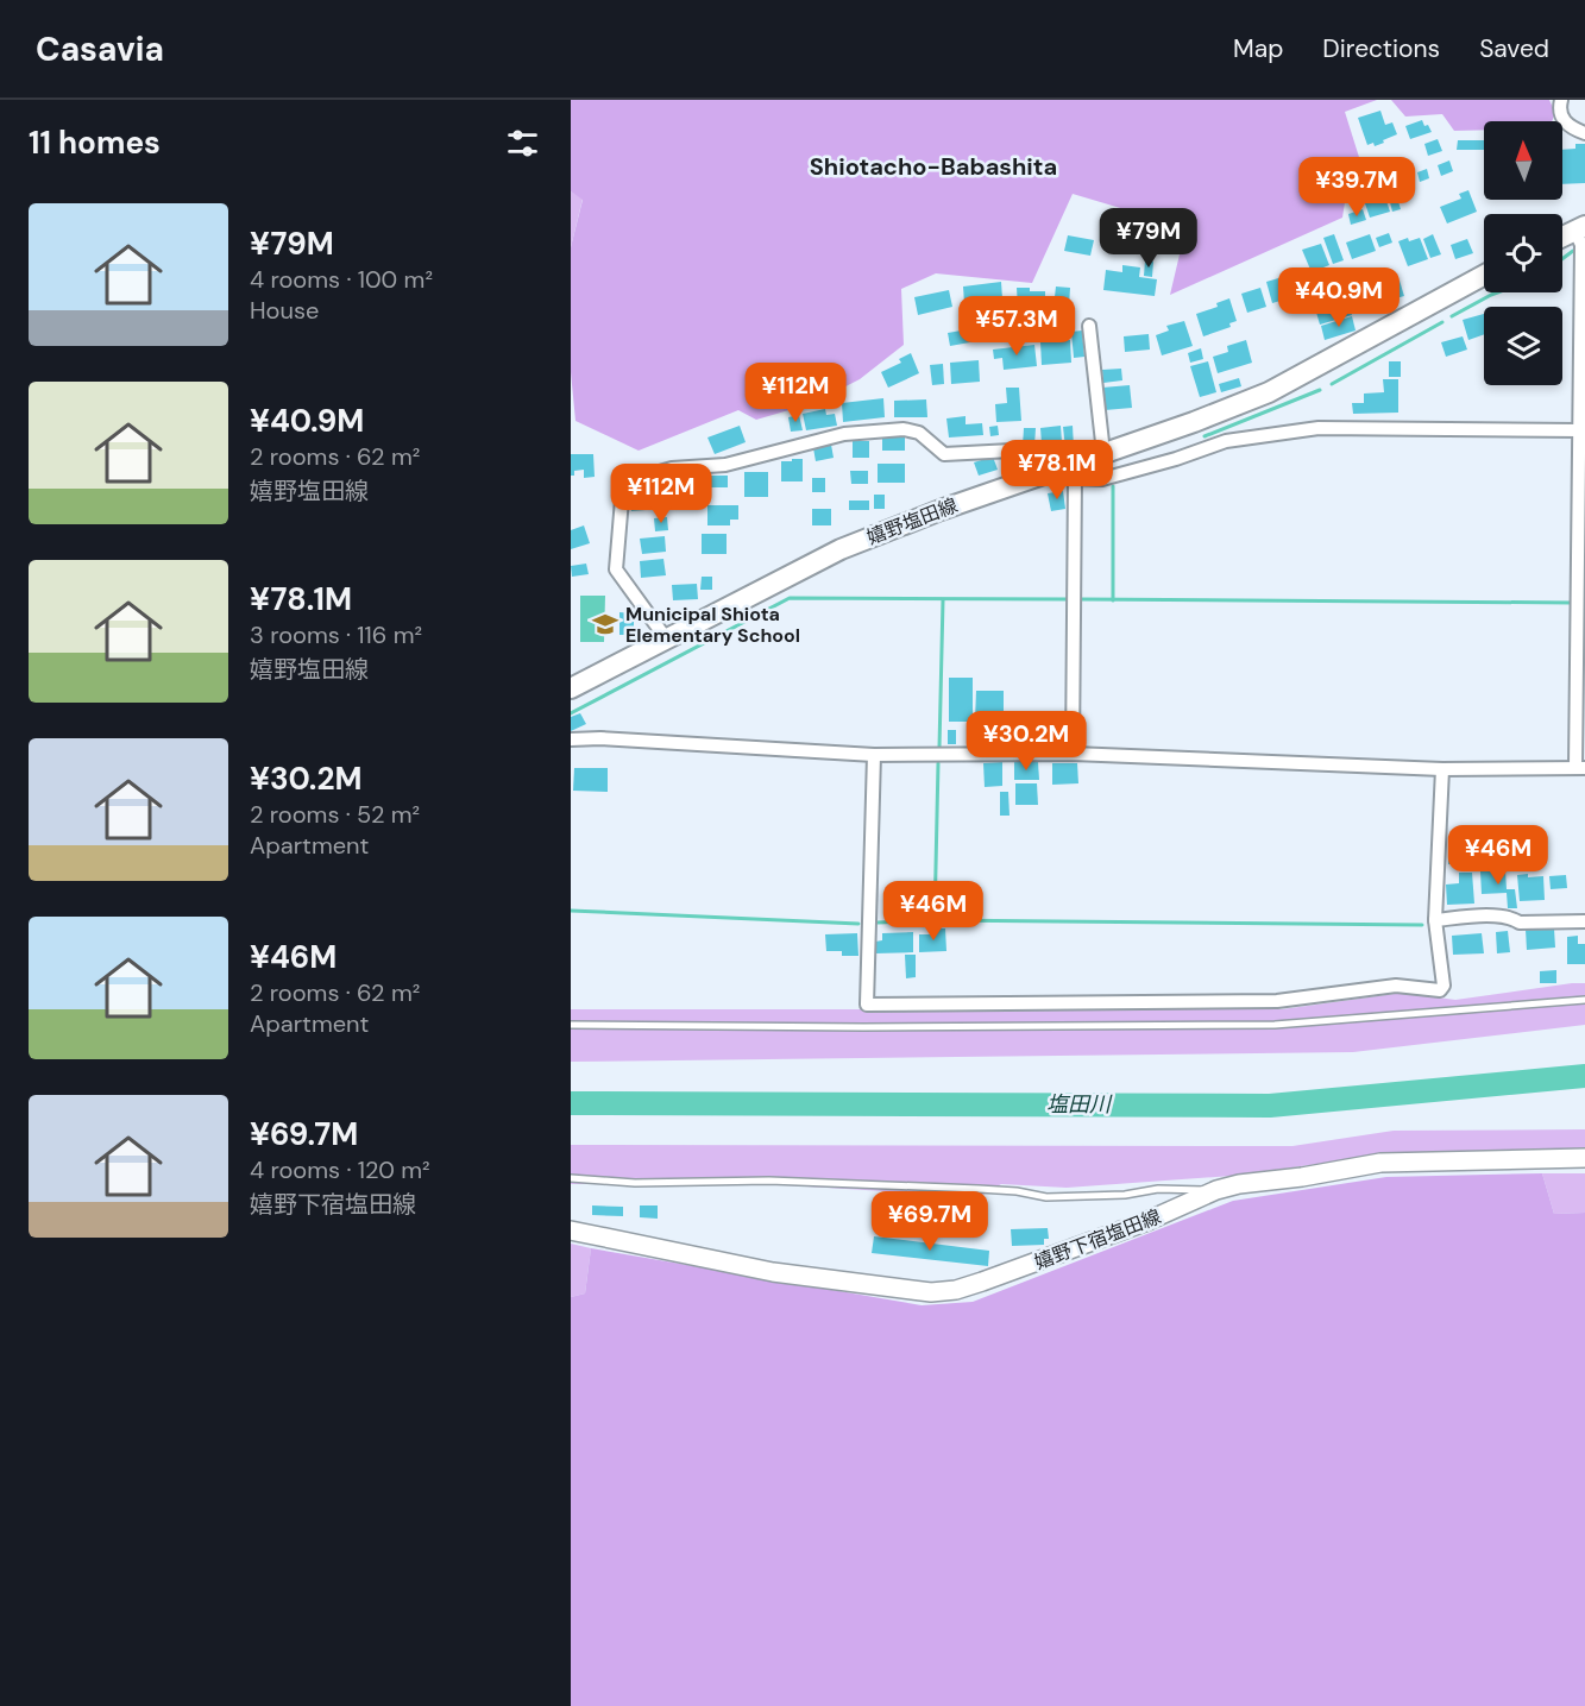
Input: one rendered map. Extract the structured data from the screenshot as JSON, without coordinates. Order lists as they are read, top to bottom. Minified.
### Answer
{"streets":{"main road":["嬉野塩田線","嬉野下宿塩田線"]},"districts":["Shiotacho-Babashita"],"water":["塩田川"],"places":{"school or university":["Municipal Shiota Elementary School"]},"north":"top","page":{"header":"Casavia","nav":["Map","Directions","Saved"],"heading":"11 homes","price":["¥39.7M","¥79M","¥40.9M","¥57.3M","¥112M","¥78.1M","¥112M","¥30.2M","¥46M","¥46M","¥69.7M"],"list":[{"name":"¥79M","note":"4 rooms · 100 m² · House"},{"name":"¥40.9M","note":"2 rooms · 62 m² · 嬉野塩田線"},{"name":"¥78.1M","note":"3 rooms · 116 m² · 嬉野塩田線"},{"name":"¥30.2M","note":"2 rooms · 52 m² · Apartment"},{"name":"¥46M","note":"2 rooms · 62 m² · Apartment"},{"name":"¥69.7M","note":"4 rooms · 120 m² · 嬉野下宿塩田線"}]}}
